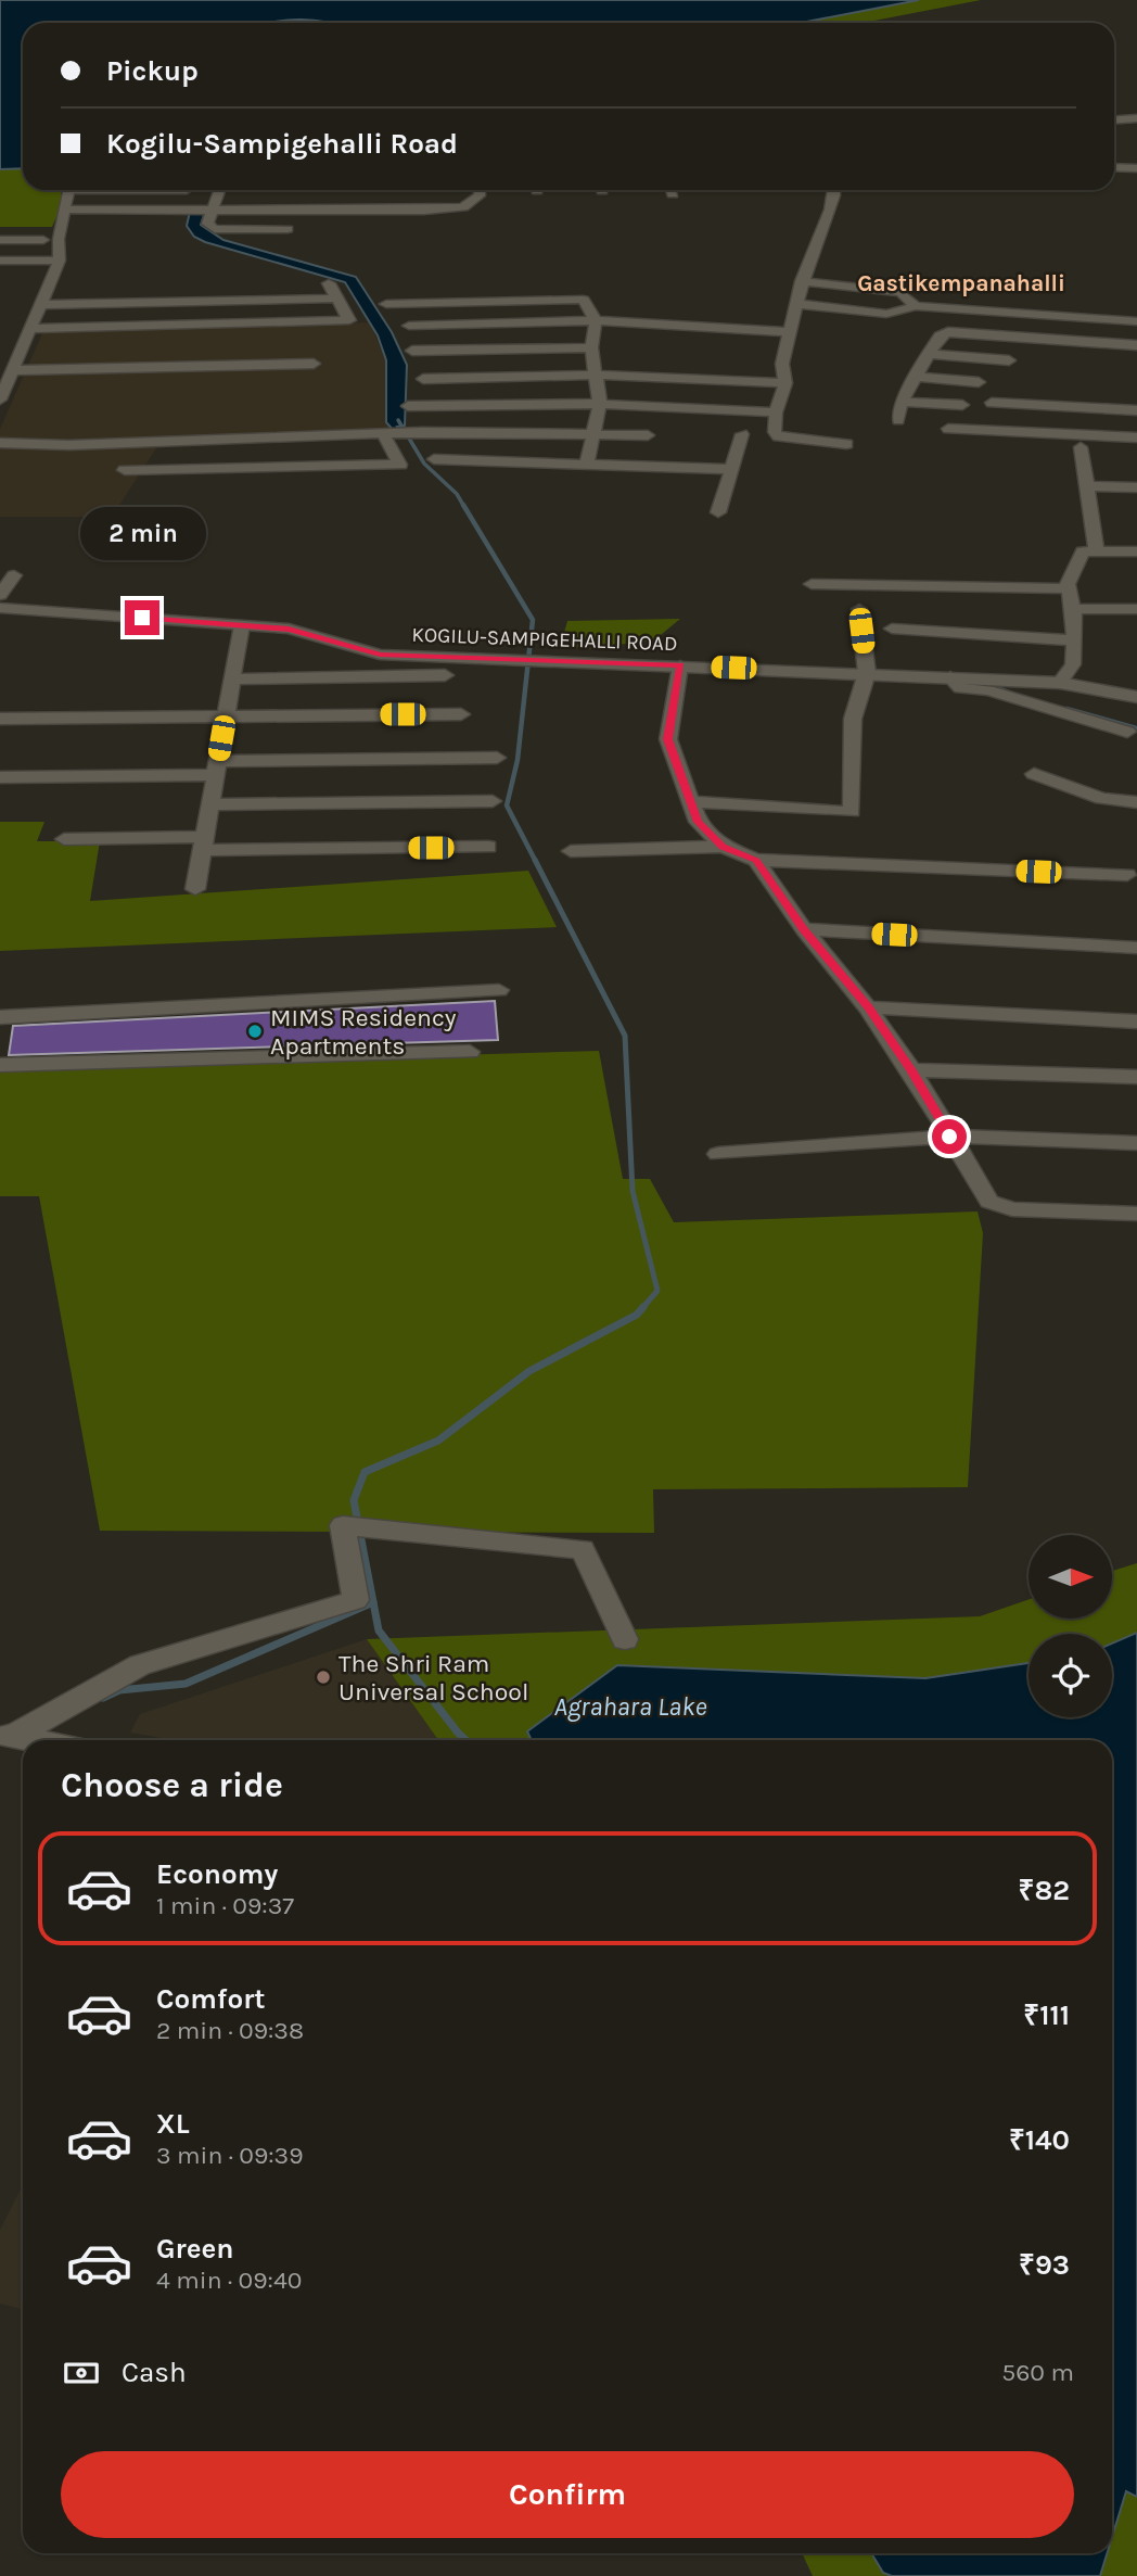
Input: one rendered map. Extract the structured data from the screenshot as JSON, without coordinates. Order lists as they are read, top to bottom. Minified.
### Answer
{"streets":{"street":["KOGILU-SAMPIGEHALLI ROAD"]},"districts":["Gastikempanahalli"],"water":["Agrahara Lake"],"places":["MIMS Residency Apartments","The Shri Ram Universal School"],"north":"right","page":{"banner":["Pickup","Kogilu-Sampigehalli Road"],"bubble":"2 min","heading":"Choose a ride","list":[{"name":"Economy","note":"1 min · 09:37","value":"₹82"},{"name":"Comfort","note":"2 min · 09:38","value":"₹111"},{"name":"XL","note":"3 min · 09:39","value":"₹140"},{"name":"Green","note":"4 min · 09:40","value":"₹93"}],"pay":["Cash","560 m"],"buttons":"Confirm"}}
